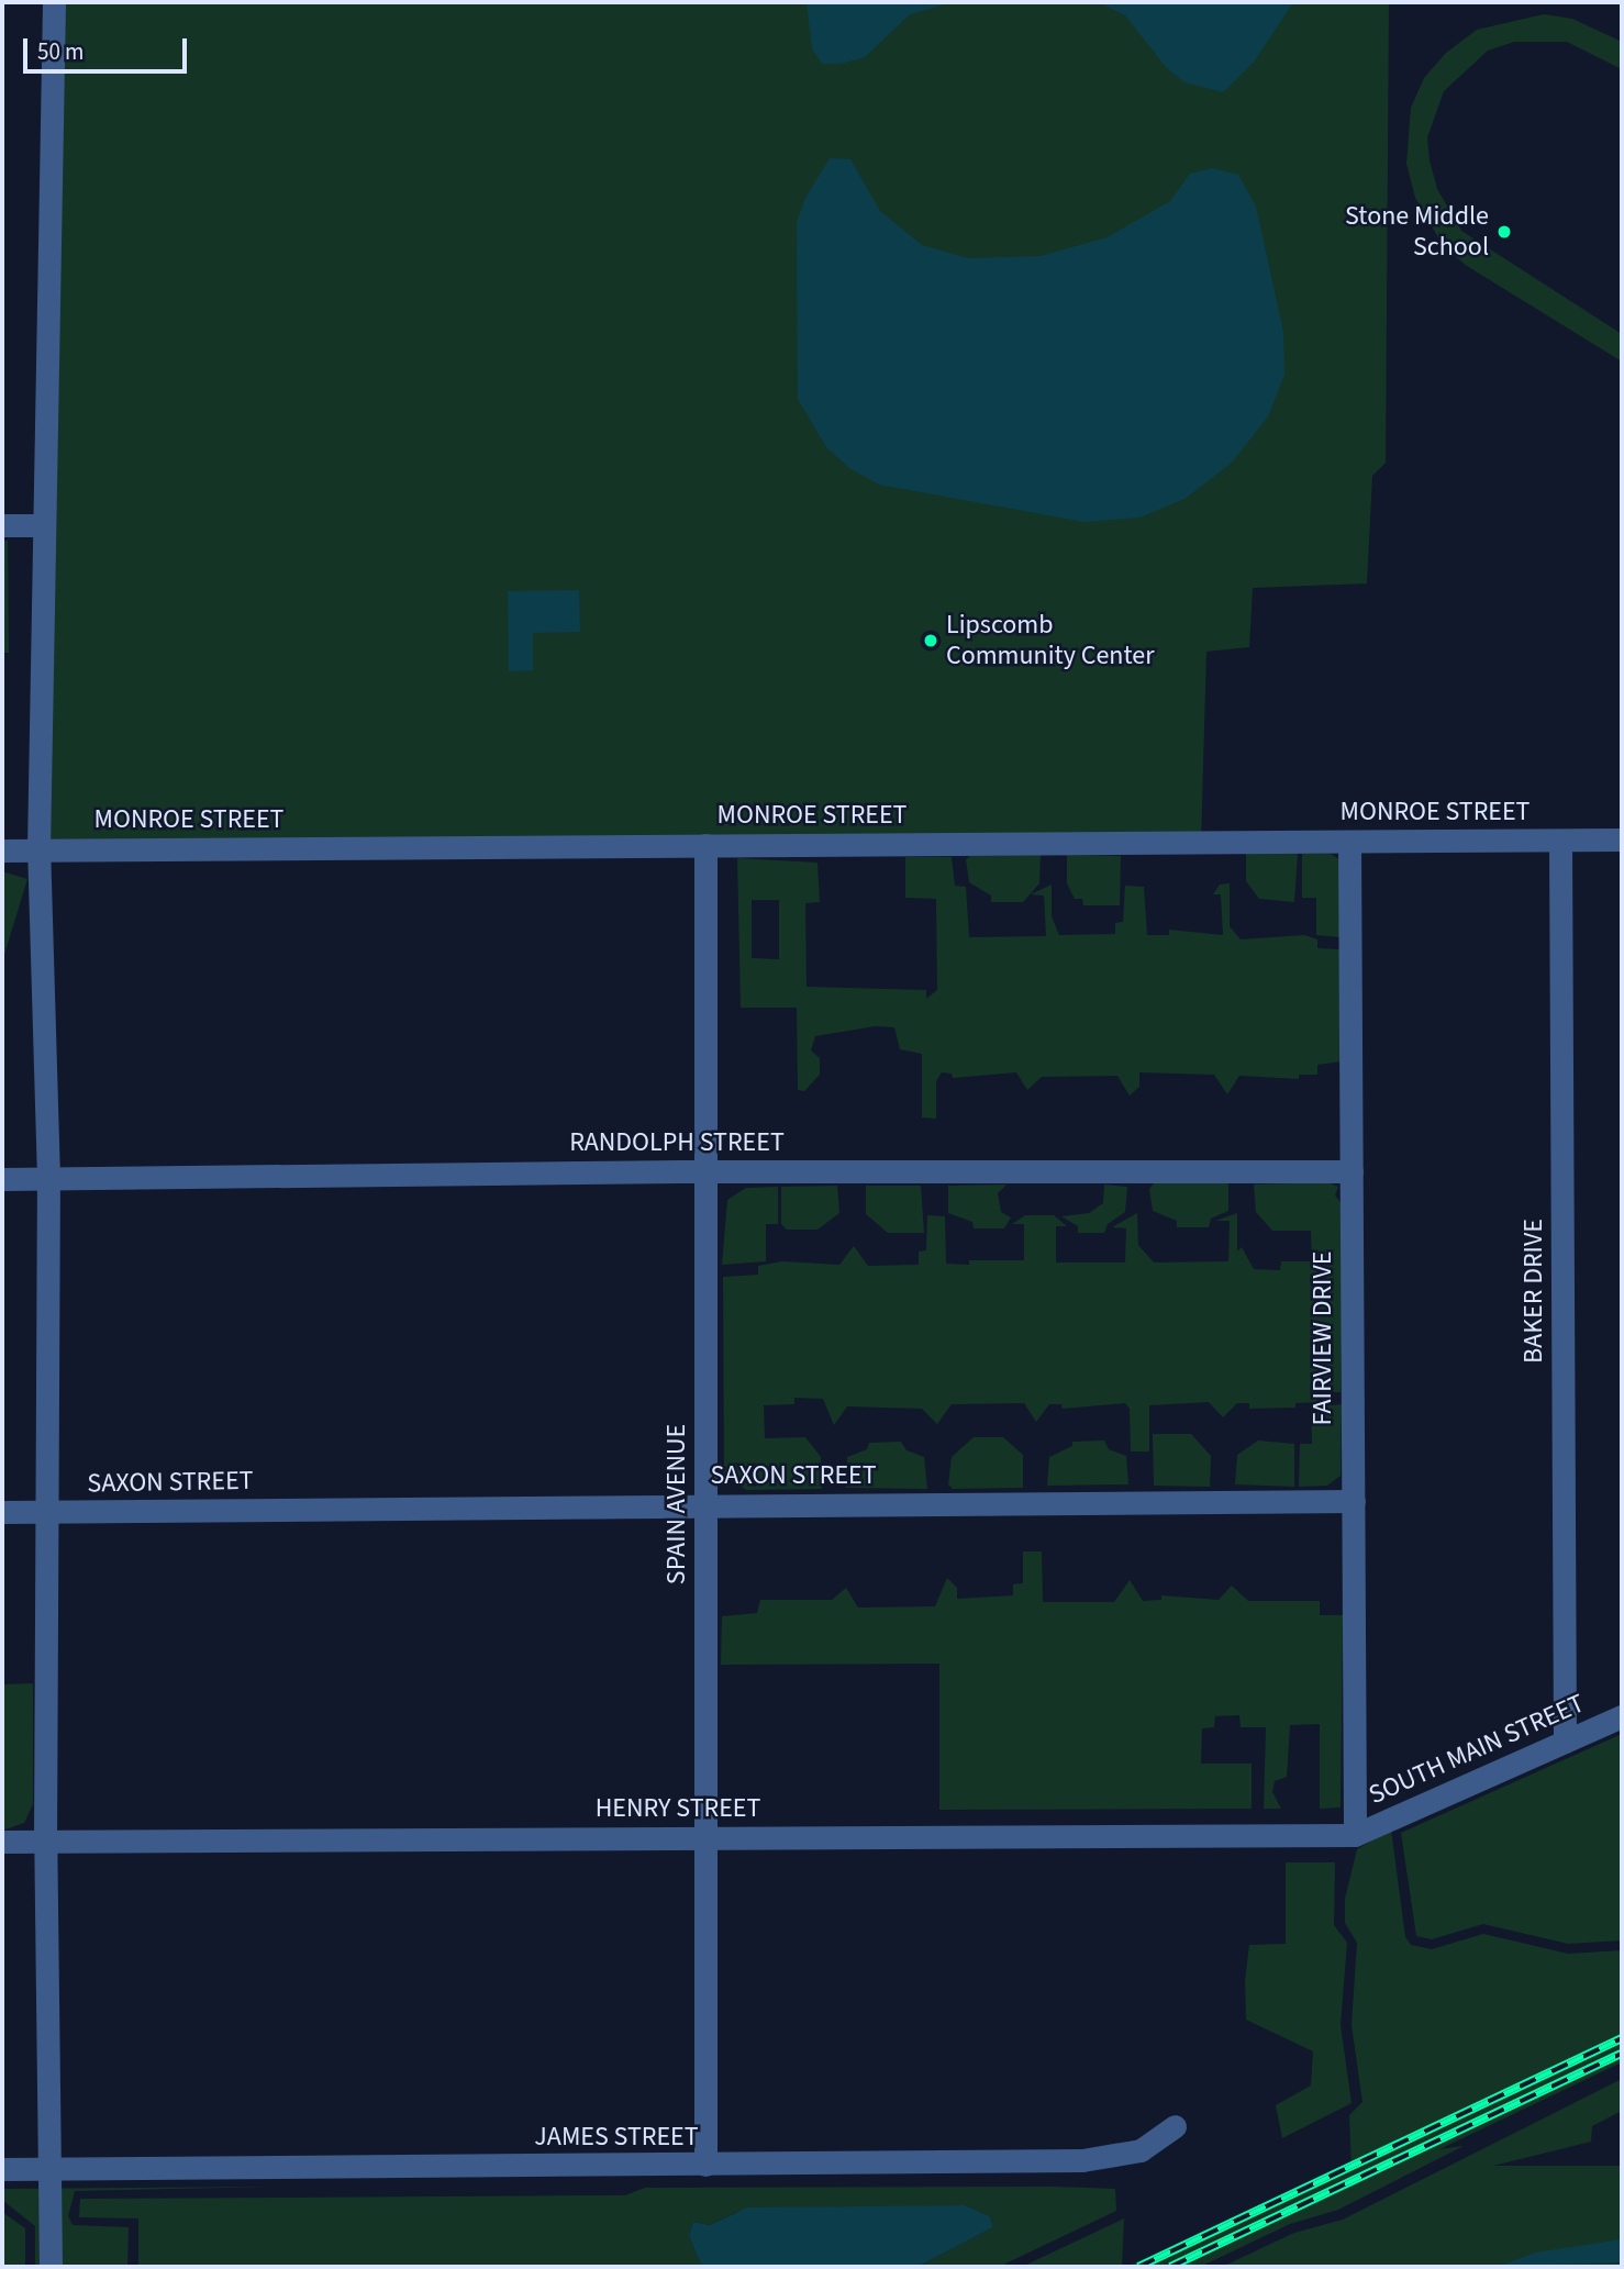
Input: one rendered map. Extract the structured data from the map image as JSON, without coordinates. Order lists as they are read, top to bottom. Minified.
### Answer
{"streets":{"street":["MONROE STREET","RANDOLPH STREET","BAKER DRIVE","FAIRVIEW DRIVE","SAXON STREET","SPAIN AVENUE","SOUTH MAIN STREET","HENRY STREET","JAMES STREET"]},"crossings":[["MONROE STREET","BAKER DRIVE"],["MONROE STREET","FAIRVIEW DRIVE"],["MONROE STREET","SPAIN AVENUE"],["RANDOLPH STREET","FAIRVIEW DRIVE"],["RANDOLPH STREET","SPAIN AVENUE"],["BAKER DRIVE","SOUTH MAIN STREET"],["FAIRVIEW DRIVE","SAXON STREET"],["FAIRVIEW DRIVE","SOUTH MAIN STREET"],["FAIRVIEW DRIVE","HENRY STREET"],["SAXON STREET","SPAIN AVENUE"],["SPAIN AVENUE","HENRY STREET"],["SPAIN AVENUE","JAMES STREET"],["SOUTH MAIN STREET","HENRY STREET"]],"places":["Stone Middle School","Lipscomb Community Center"],"scale_bar":"50 m"}
